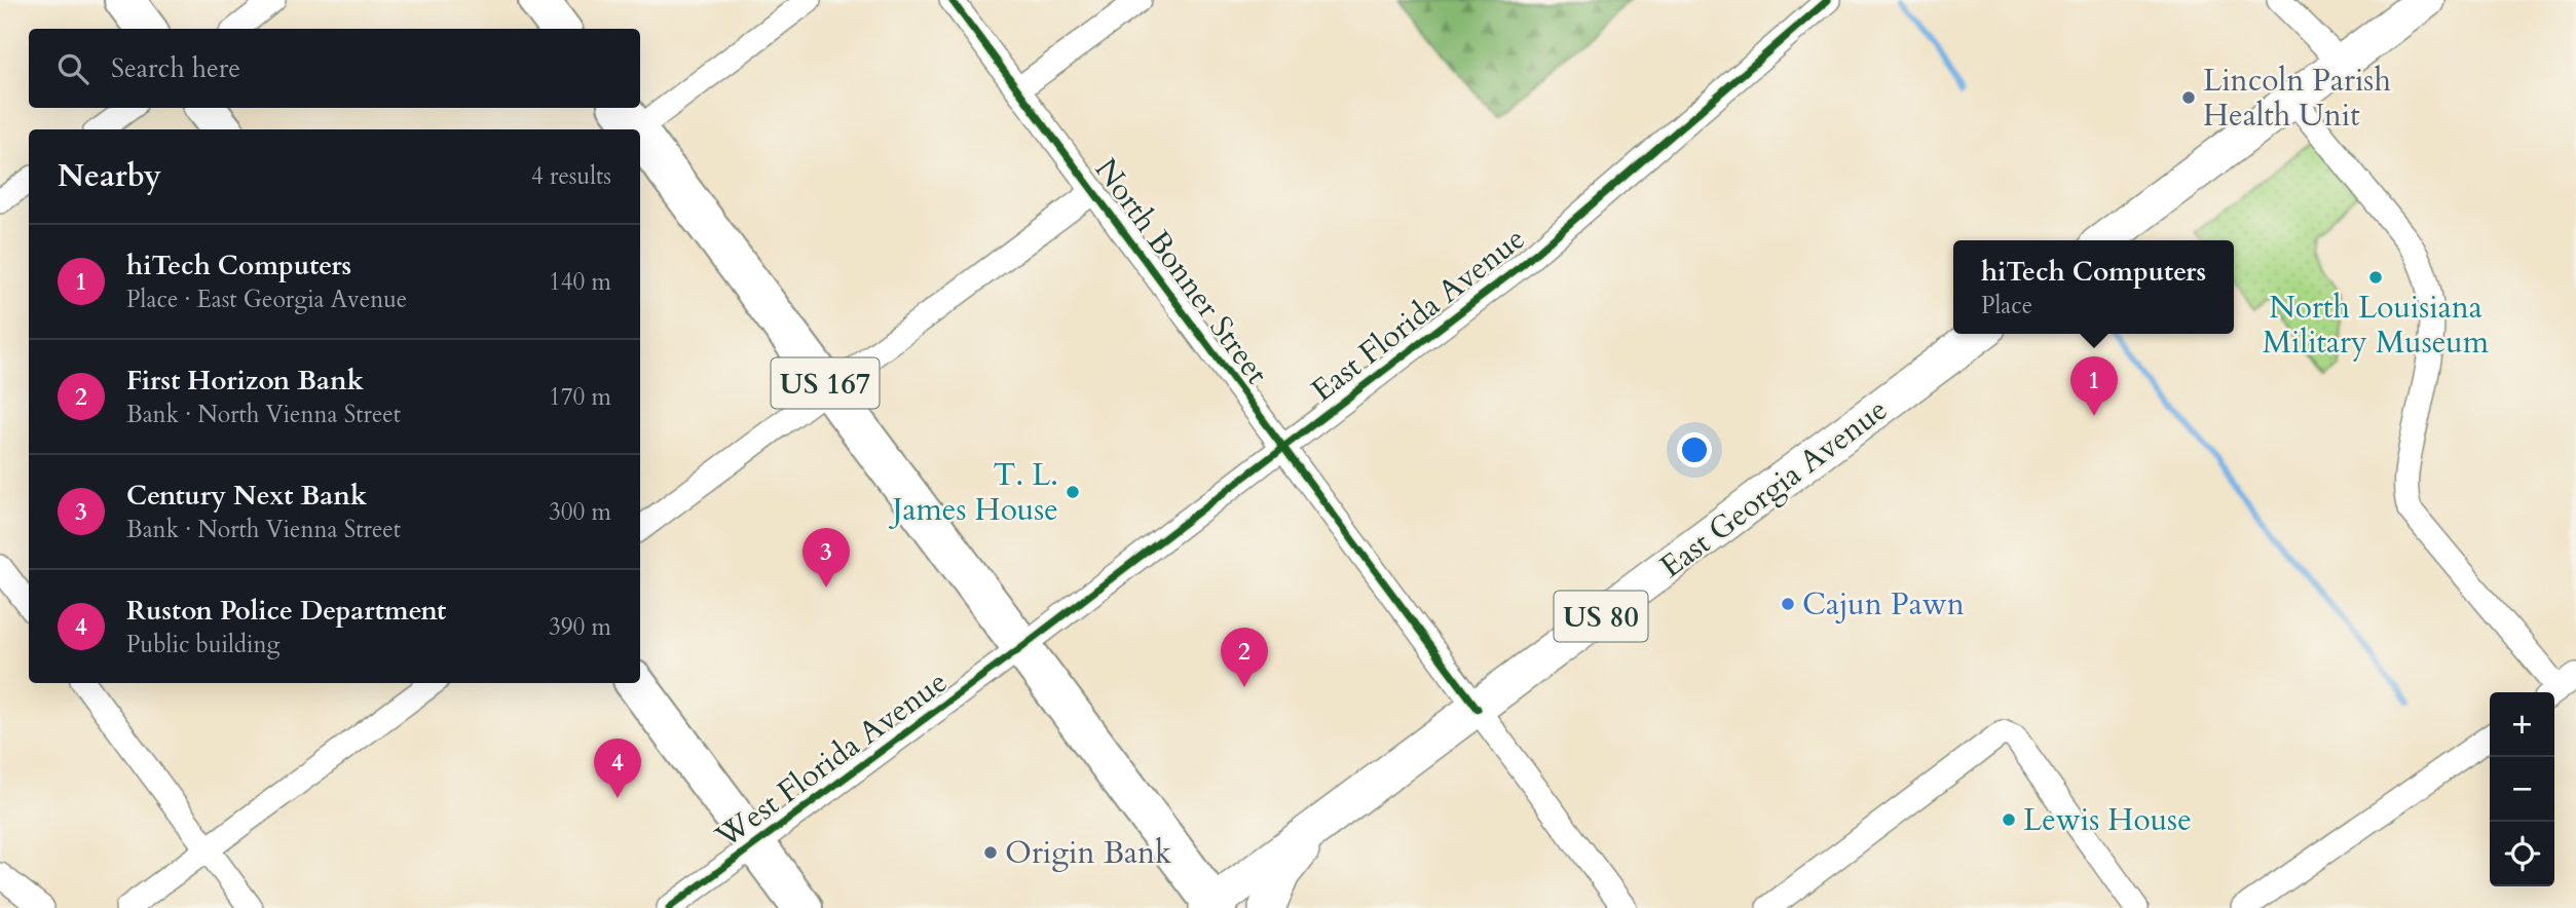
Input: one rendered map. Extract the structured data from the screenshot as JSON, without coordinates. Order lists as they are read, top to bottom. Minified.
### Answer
{"streets":{"highway":["US 167"],"main road":["East Georgia Avenue","US 80"],"street":["North Bonner Street","East Florida Avenue","West Florida Avenue"]},"crossings":[["North Bonner Street","East Florida Avenue"],["North Bonner Street","East Georgia Avenue"],["East Florida Avenue","US 167"],["East Florida Avenue","West Florida Avenue"],["US 167","East Georgia Avenue"],["US 167","West Florida Avenue"]],"places":["Lincoln Parish Health Unit","North Louisiana Military Museum","T. L. James House","Cajun Pawn","Lewis House","Origin Bank"],"page":{"search":"Search here","heading":["Nearby","4 results"],"list":[{"mark":"1","name":"hiTech Computers","note":"Place · East Georgia Avenue","value":"140 m"},{"mark":"2","name":"First Horizon Bank","note":"Bank · North Vienna Street","value":"170 m"},{"mark":"3","name":"Century Next Bank","note":"Bank · North Vienna Street","value":"300 m"},{"mark":"4","name":"Ruston Police Department","note":"Public building","value":"390 m"}],"popup":["hiTech Computers","Place"],"pins":["1","3","2","4"],"map_buttons":["+","−"]}}
